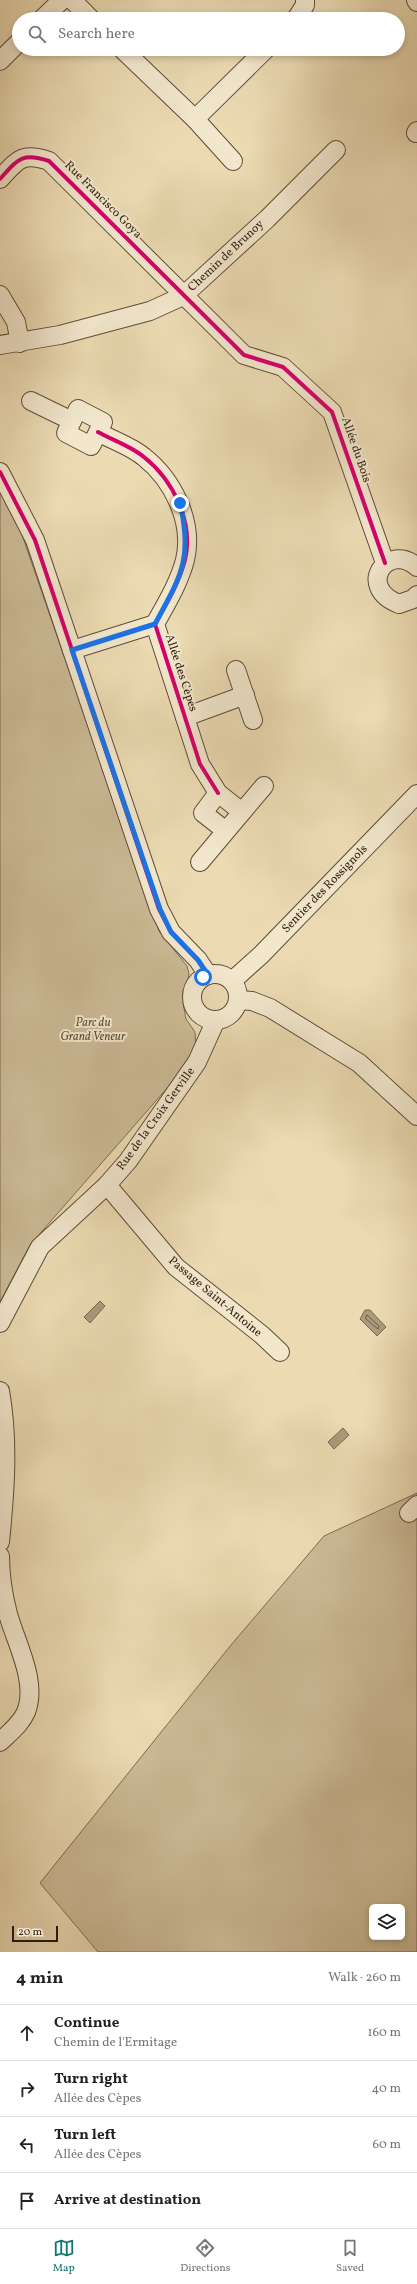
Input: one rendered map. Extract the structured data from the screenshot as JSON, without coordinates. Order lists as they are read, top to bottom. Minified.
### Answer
{"streets":{"street":["Rue Francisco Goya","Chemin de Brunoy","Allée du Bois","Allée des Cèpes","Sentier des Rossignols","Rue de la Croix Gerville","Passage Saint-Antoine"]},"crossings":[["Rue Francisco Goya","Chemin de Brunoy"],["Rue Francisco Goya","Allée du Bois"],["Chemin de Brunoy","Allée du Bois"],["Sentier des Rossignols","Rue de la Croix Gerville"],["Rue de la Croix Gerville","Passage Saint-Antoine"]],"parks":["Parc du Grand Veneur"],"scale_bar":"20 m","page":{"search":"Search here","scale":"20 m","heading":["4 min","Walk · 260 m"],"list":[["Continue","Chemin de l'Ermitage","160 m"],["Turn right","Allée des Cèpes","40 m"],["Turn left","Allée des Cèpes","60 m"],"Arrive at destination"],"nav":["Map","Directions","Saved"]}}
